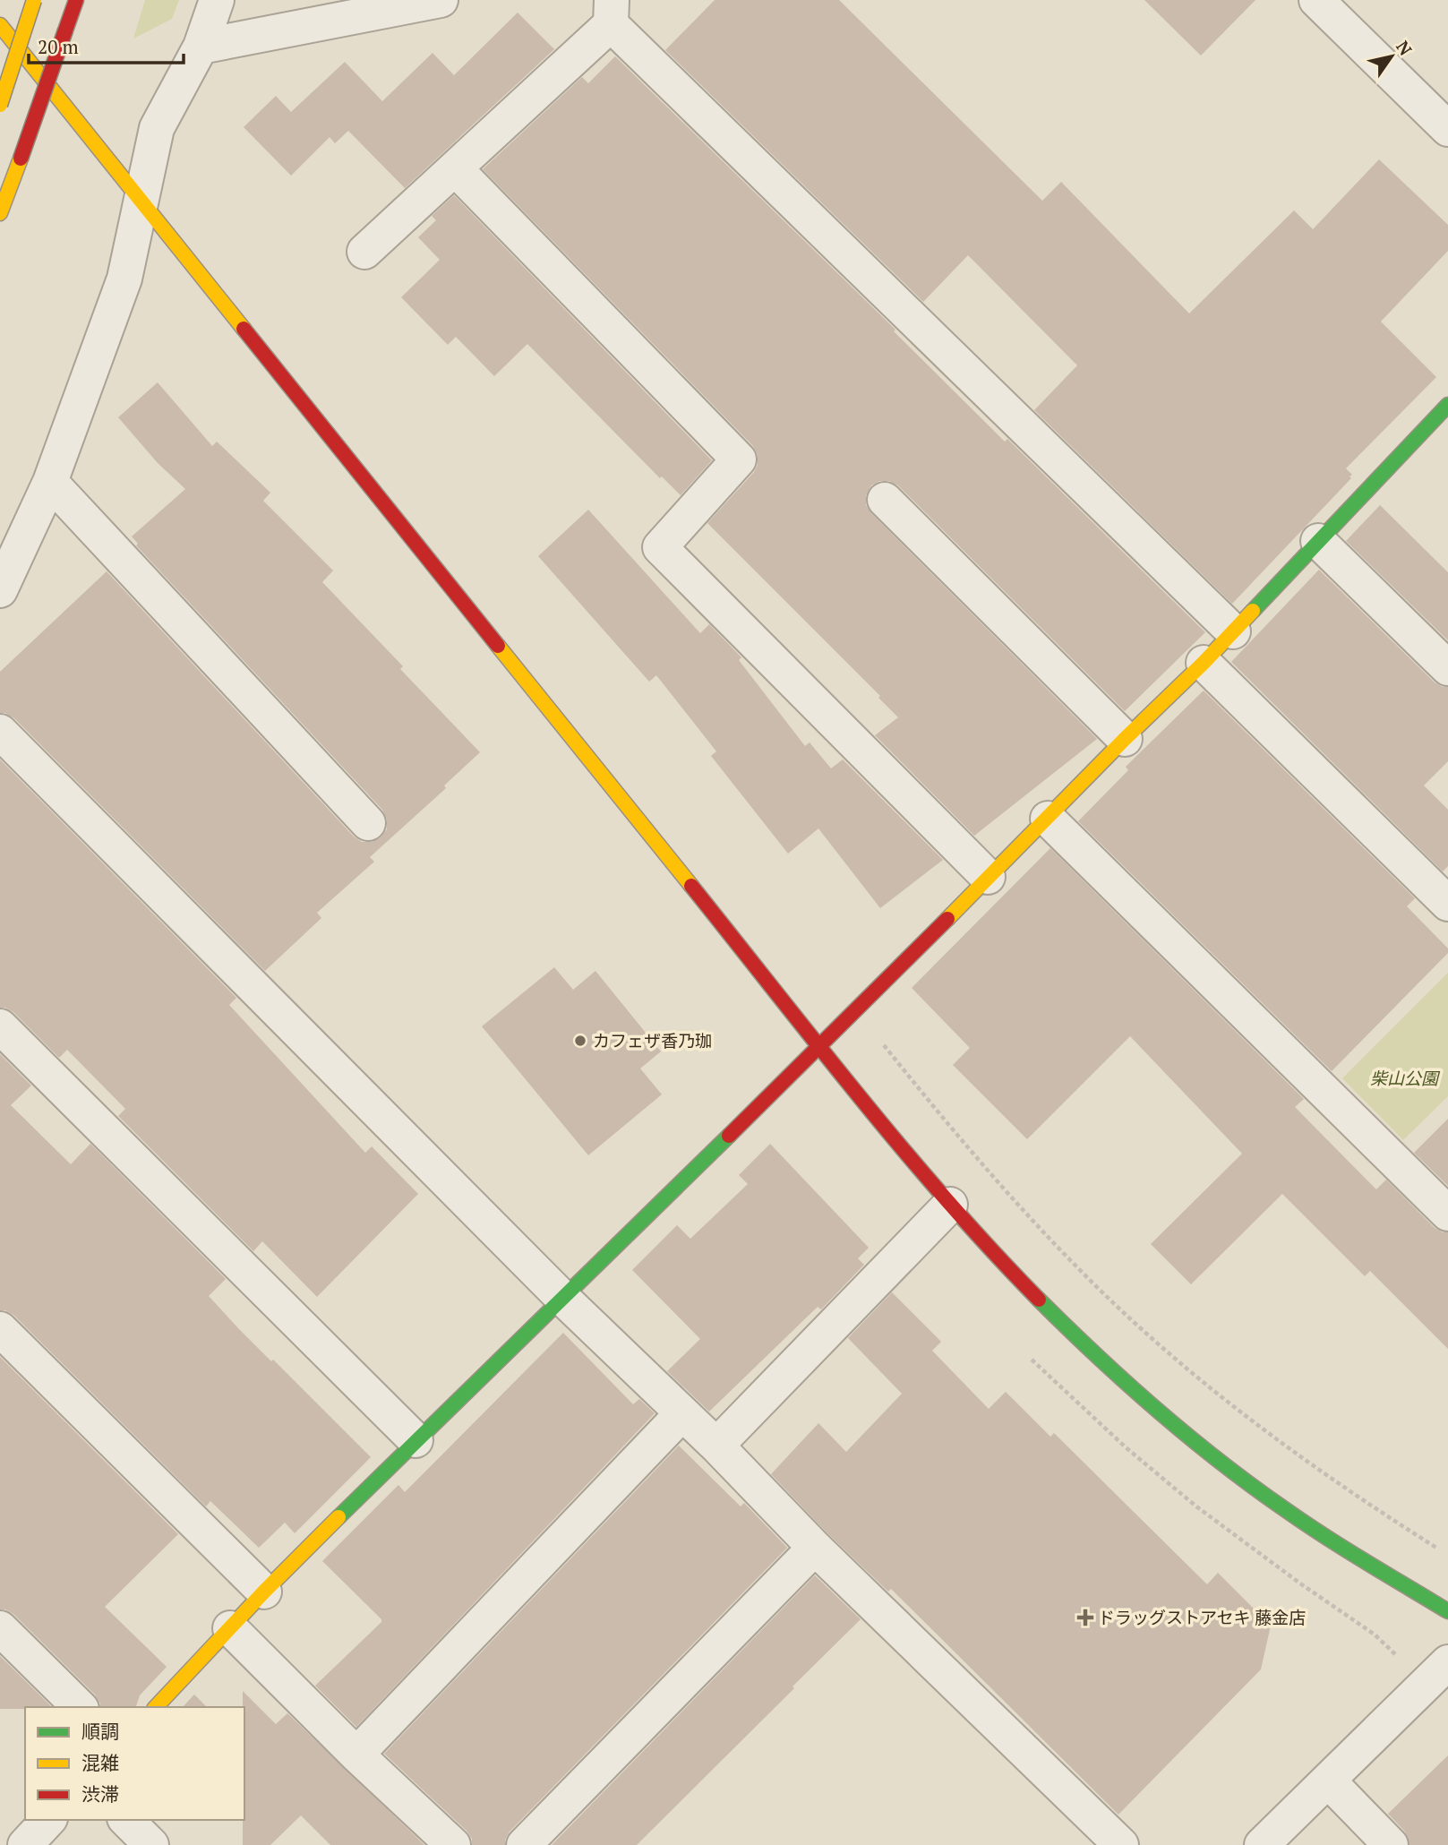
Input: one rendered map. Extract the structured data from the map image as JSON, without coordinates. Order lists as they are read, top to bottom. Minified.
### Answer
{"parks":["柴山公園"],"places":{"other":["カフェザ香乃珈"],"health":["ドラッグストアセキ 藤金店"]},"legend":["順調","混雑","渋滞"],"scale_bar":"20 m","north":"top right"}
